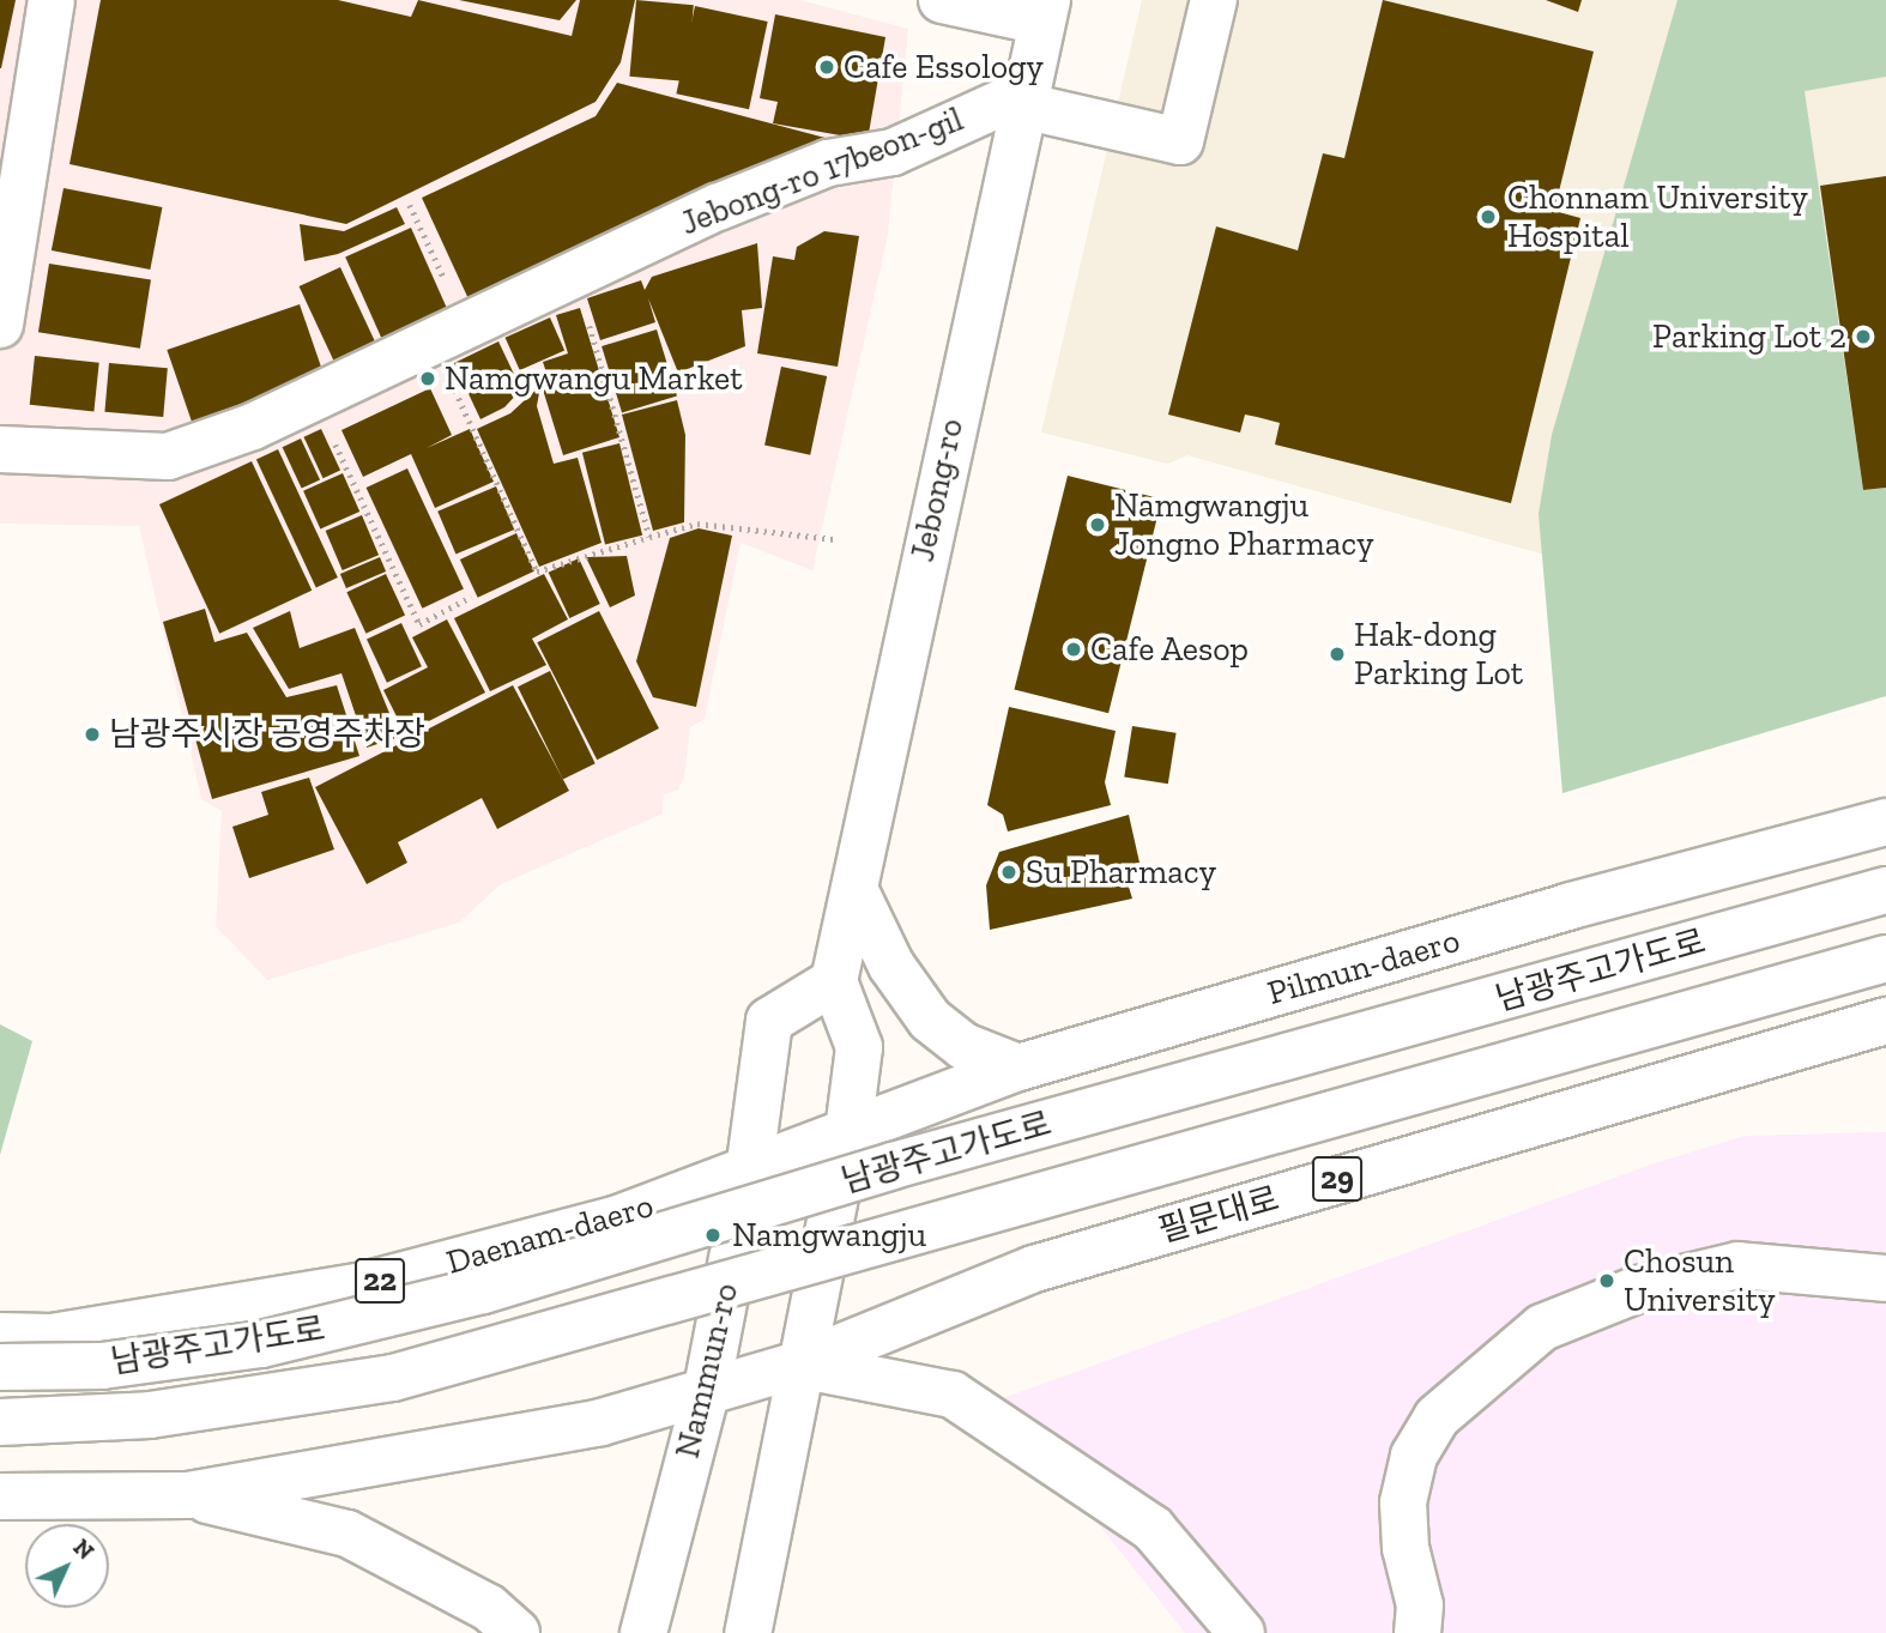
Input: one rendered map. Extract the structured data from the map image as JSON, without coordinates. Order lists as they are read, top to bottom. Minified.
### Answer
{"streets":{"main road":["Jebong-ro 17beon-gil","Jebong-ro","Pilmun-daero","남광주고가도로","29","필문대로","Daenam-daero","22","Nammun-ro"]},"crossings":[["Jebong-ro 17beon-gil","Jebong-ro"],["Pilmun-daero","22"],["필문대로","Nammun-ro"],["Daenam-daero","22"],["Daenam-daero","Nammun-ro"],["22","Nammun-ro"]],"places":["Cafe Essology","Chonnam University Hospital","Parking Lot 2","Namgwangu Market","Namgwangju Jongno Pharmacy","Cafe Aesop","Hak-dong Parking Lot","남광주시장 공영주차장","Su Pharmacy","Namgwangju","Chosun University"],"north":"top right"}
